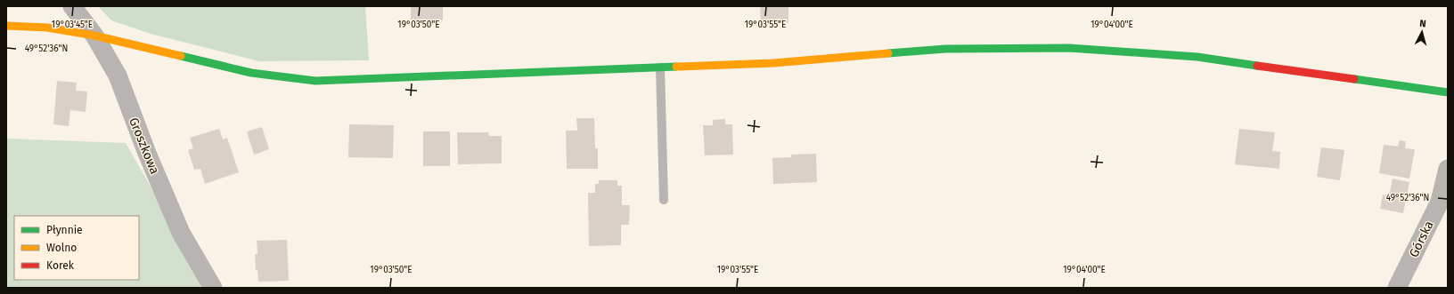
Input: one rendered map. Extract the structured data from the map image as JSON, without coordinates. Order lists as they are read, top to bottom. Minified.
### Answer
{"streets":{"street":["Groszkowa","Górska"]},"legend":["Płynnie","Wolno","Korek"],"north":"top","coordinates":["19°03'45\"E","19°03'50\"E","19°03'55\"E","19°04'00\"E","49°52'36\"N"]}
